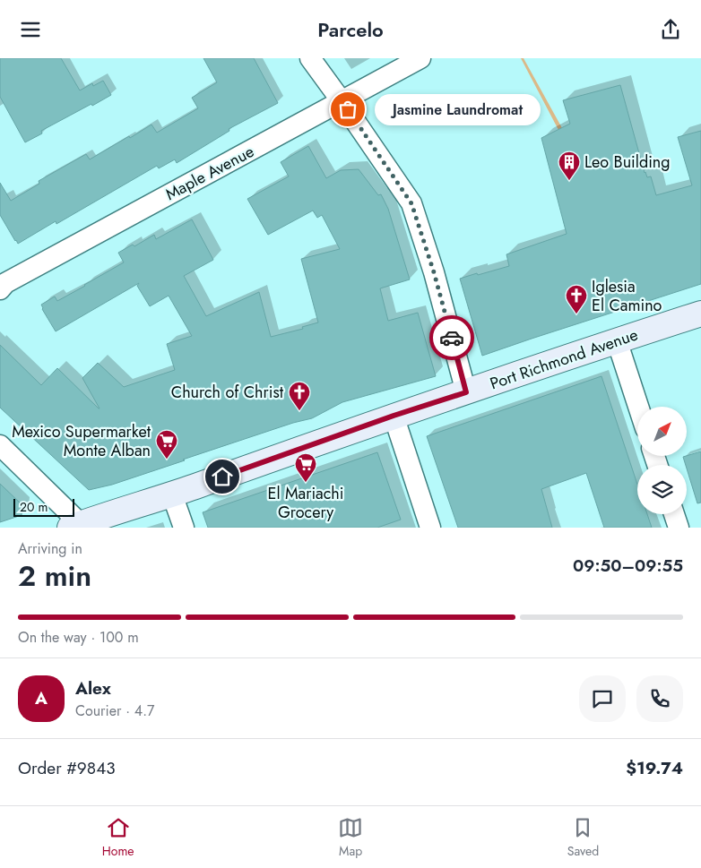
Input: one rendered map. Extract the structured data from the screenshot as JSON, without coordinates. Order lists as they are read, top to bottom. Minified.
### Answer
{"streets":{"street":["Maple Avenue","Port Richmond Avenue"]},"places":{"other":["Jasmine Laundromat"],"building":["Leo Building"],"church":["Iglesia El Camino","Church of Christ"],"supermarket":["Mexico Supermarket Monte Alban","El Mariachi Grocery"]},"scale_bar":"20 m","north":"top right","page":{"header":"Parcelo","bubble":"Jasmine Laundromat","scale":"20 m","heading":["2 min","Arriving in","09:50–09:55"],"panel":["Alex","Courier · 4.7","Order #9843","$19.74"],"bar":"On the way · 100 m","round":"A","tabs":["Home","Map","Saved"]}}
